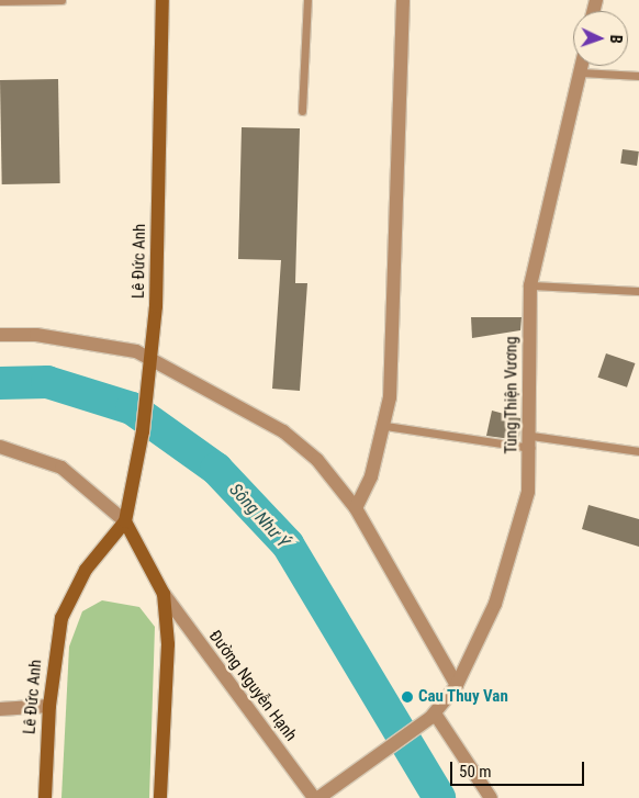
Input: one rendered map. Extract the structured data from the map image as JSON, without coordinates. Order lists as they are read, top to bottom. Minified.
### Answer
{"streets":{"street":["Lê Đức Anh","Tùng Thiện Vương","Đường Nguyễn Hạnh"]},"crossings":[["Tùng Thiện Vương","Đường Nguyễn Hạnh"]],"water":["Sông Như Ý"],"places":["Cau Thuy Van"],"scale_bar":"50 m","north":"right"}
